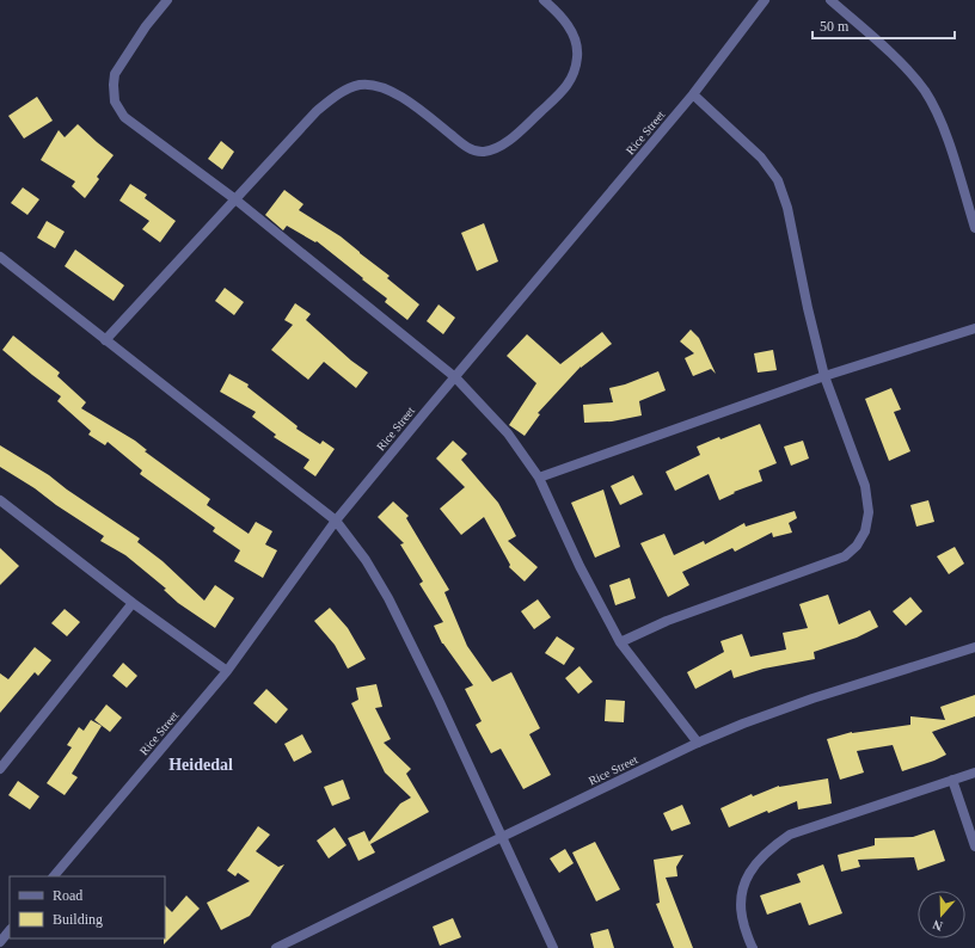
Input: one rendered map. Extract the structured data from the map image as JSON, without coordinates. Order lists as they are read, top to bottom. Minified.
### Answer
{"streets":{"street":["Rice Street"]},"districts":["Heidedal"],"legend":["Road","Building"],"scale_bar":"50 m","north":"bottom"}
